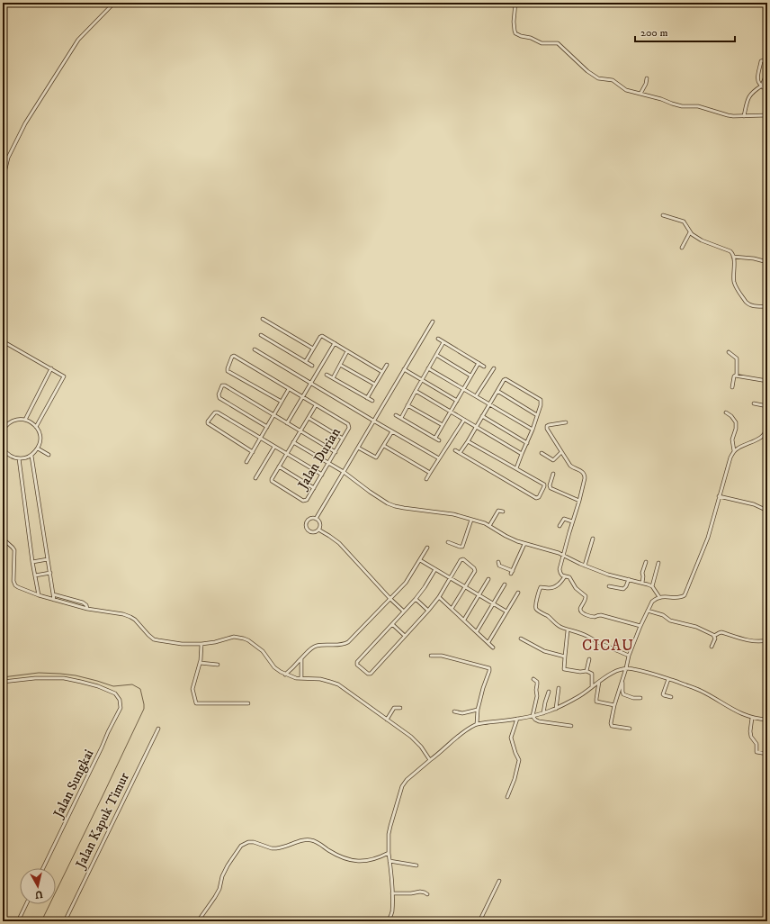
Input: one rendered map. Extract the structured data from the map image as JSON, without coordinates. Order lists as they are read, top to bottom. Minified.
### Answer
{"streets":{"street":["Jalan Durian","Jalan Sungkai","Jalan Kapuk Timur"]},"districts":["CICAU"],"scale_bar":"200 m","north":"bottom"}
